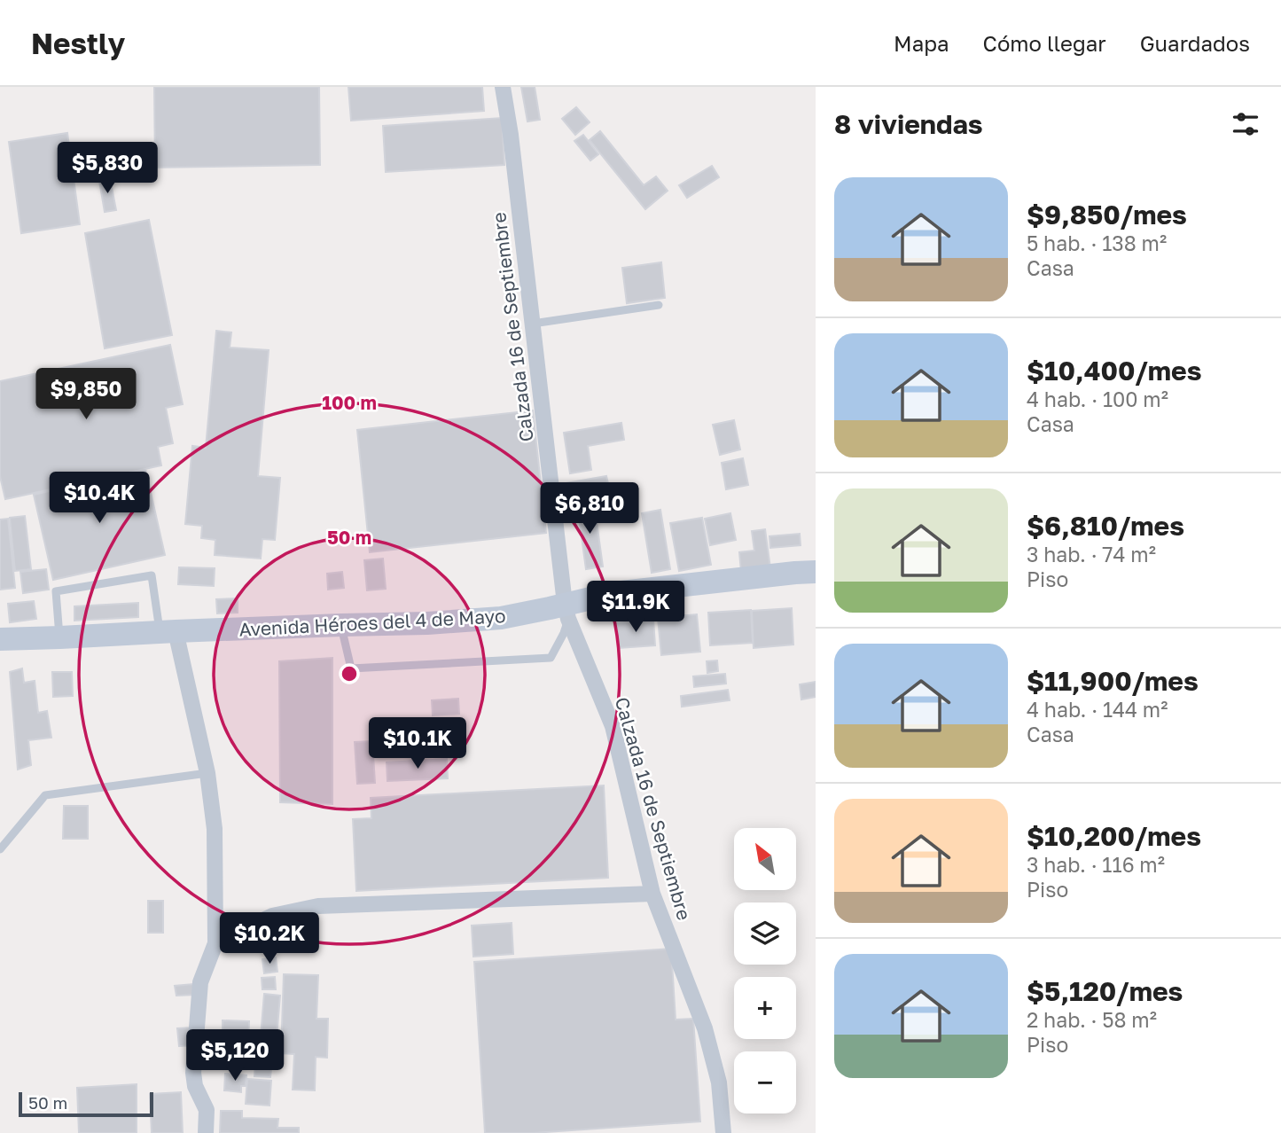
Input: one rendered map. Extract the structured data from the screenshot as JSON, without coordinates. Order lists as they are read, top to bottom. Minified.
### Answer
{"streets":{"main road":["Avenida Héroes del 4 de Mayo"],"street":["Calzada 16 de Septiembre"]},"crossings":[["Calzada 16 de Septiembre","Avenida Héroes del 4 de Mayo"]],"scale_bar":"50 m","north":"top left","page":{"header":"Nestly","nav":["Mapa","Cómo llegar","Guardados"],"heading":"8 viviendas","price":["$5,830","$9,850","$10.4K","$6,810","$11.9K","$10.1K","$10.2K","$5,120"],"list":[{"name":"$9,850/mes","note":"5 hab. · 138 m² · Casa"},{"name":"$10,400/mes","note":"4 hab. · 100 m² · Casa"},{"name":"$6,810/mes","note":"3 hab. · 74 m² · Piso"},{"name":"$11,900/mes","note":"4 hab. · 144 m² · Casa"},{"name":"$10,200/mes","note":"3 hab. · 116 m² · Piso"},{"name":"$5,120/mes","note":"2 hab. · 58 m² · Piso"}],"map_buttons":["+","−"],"scale":"50 m"},"rings":["100 m","50 m"]}
